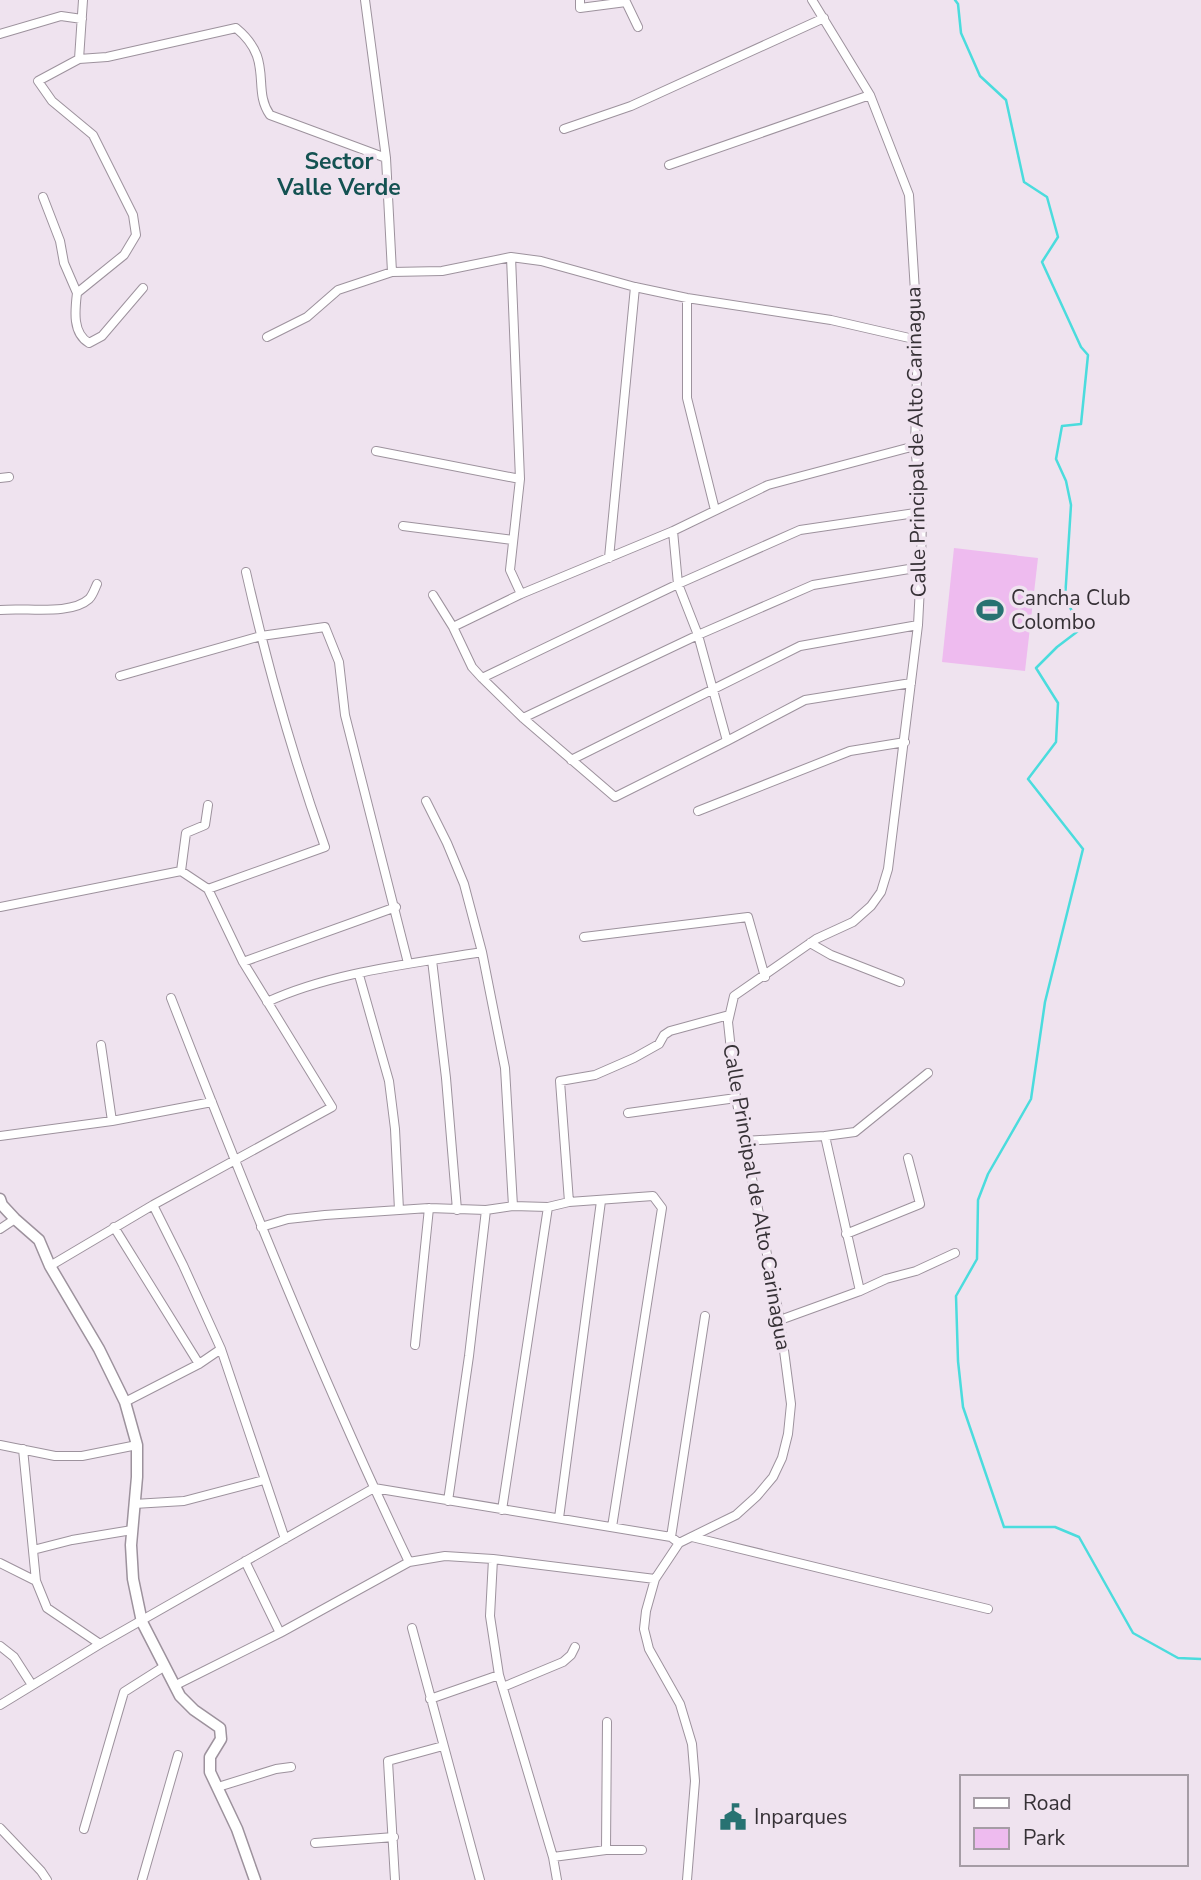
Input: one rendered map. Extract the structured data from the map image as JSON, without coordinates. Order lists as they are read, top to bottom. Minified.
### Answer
{"streets":{"street":["Calle Principal de Alto Carinagua"]},"districts":["Sector Valle Verde"],"places":{"sports":["Cancha Club Colombo"],"public building":["Inparques"]},"legend":["Road","Park"]}
